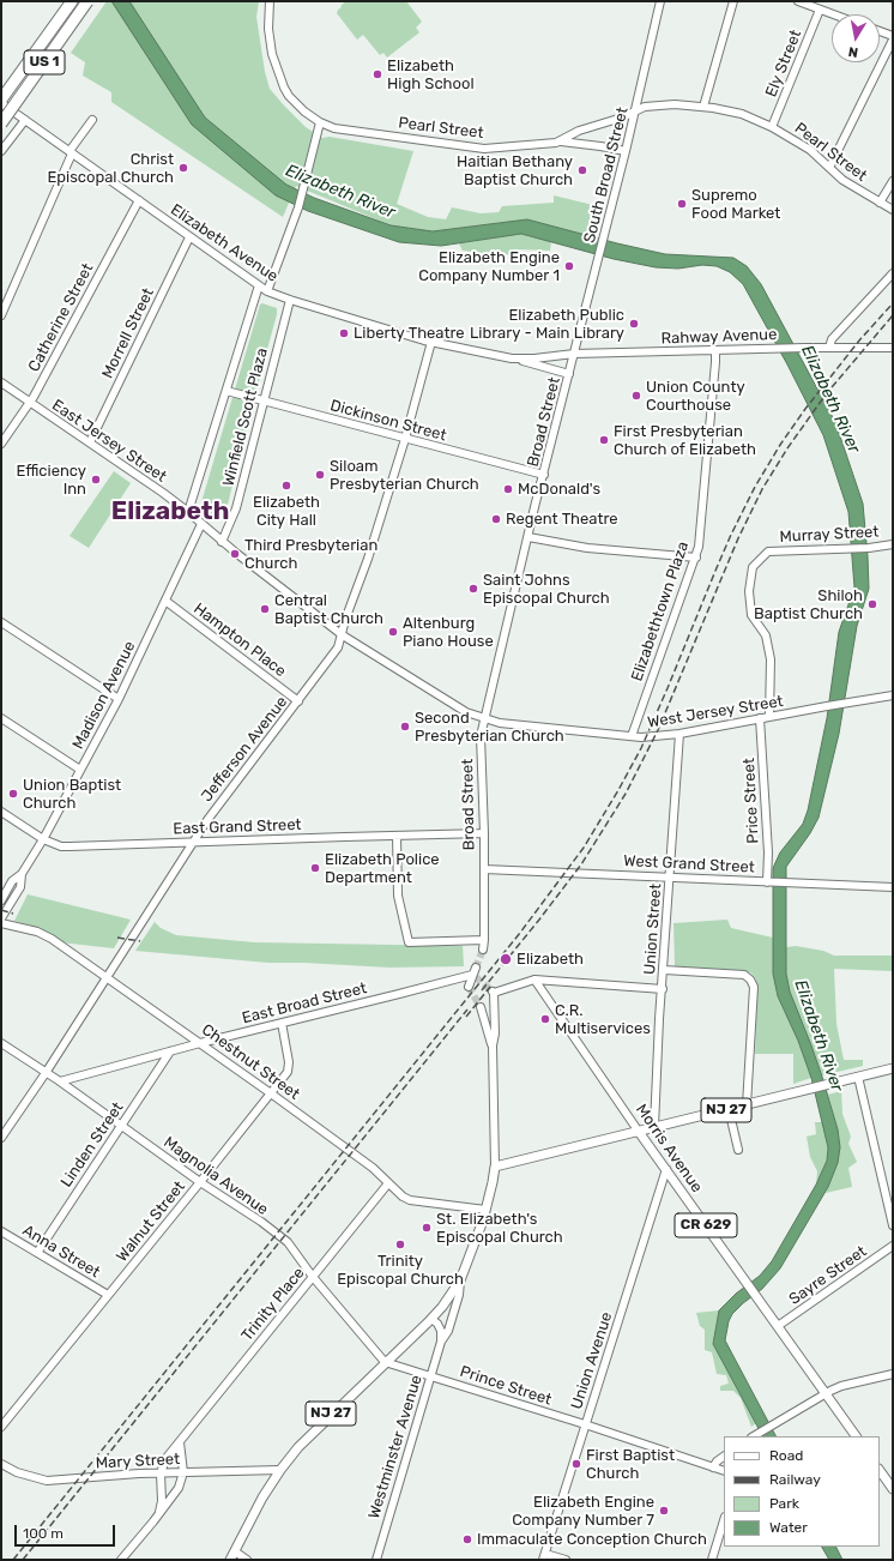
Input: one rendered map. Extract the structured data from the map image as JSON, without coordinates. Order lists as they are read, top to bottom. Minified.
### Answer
{"streets":{"highway":["US 1"],"main road":["NJ 27","Morris Avenue","CR 629"],"street":["Ely Street","Pearl Street","South Broad Street","Elizabeth Avenue","Catherine Street","Morrell Street","Rahway Avenue","Winfield Scott Plaza","Dickinson Street","Broad Street","East Jersey Street","Murray Street","Elizabethtown Plaza","Hampton Place","Madison Avenue","West Jersey Street","Jefferson Avenue","Price Street","East Grand Street","West Grand Street","Union Street","East Broad Street","Chestnut Street","Linden Street","Magnolia Avenue","Walnut Street","Anna Street","Sayre Street","Trinity Place","Union Avenue","Prince Street","Westminster Avenue","Mary Street"]},"crossings":[["US 1","Elizabeth Avenue"],["Ely Street","Pearl Street"],["Pearl Street","South Broad Street"],["South Broad Street","Elizabeth Avenue"],["South Broad Street","Rahway Avenue"],["South Broad Street","Broad Street"],["Elizabeth Avenue","Catherine Street"],["Elizabeth Avenue","Morrell Street"],["Elizabeth Avenue","Rahway Avenue"],["Elizabeth Avenue","Winfield Scott Plaza"],["Elizabeth Avenue","Broad Street"],["Elizabeth Avenue","Jefferson Avenue"],["Catherine Street","East Jersey Street"],["Morrell Street","East Jersey Street"],["Rahway Avenue","Broad Street"],["Rahway Avenue","Elizabethtown Plaza"],["Winfield Scott Plaza","Dickinson Street"],["Winfield Scott Plaza","East Jersey Street"],["Dickinson Street","Broad Street"],["Dickinson Street","Jefferson Avenue"],["Broad Street","East Jersey Street"],["Broad Street","West Jersey Street"],["Broad Street","East Grand Street"],["Broad Street","West Grand Street"],["East Jersey Street","Madison Avenue"],["East Jersey Street","West Jersey Street"],["East Jersey Street","Jefferson Avenue"],["Murray Street","West Jersey Street"],["Elizabethtown Plaza","West Jersey Street"],["Hampton Place","Madison Avenue"],["Hampton Place","Jefferson Avenue"],["Madison Avenue","East Grand Street"],["West Jersey Street","Price Street"],["West Jersey Street","Union Street"],["Jefferson Avenue","East Grand Street"],["Jefferson Avenue","Chestnut Street"],["Jefferson Avenue","Magnolia Avenue"],["Price Street","West Grand Street"],["West Grand Street","Union Street"],["Union Street","NJ 27"],["East Broad Street","Chestnut Street"],["East Broad Street","Linden Street"],["East Broad Street","Magnolia Avenue"],["East Broad Street","Walnut Street"],["Chestnut Street","NJ 27"],["Chestnut Street","Walnut Street"],["Chestnut Street","Trinity Place"],["NJ 27","Morris Avenue"],["NJ 27","Magnolia Avenue"],["NJ 27","Prince Street"],["NJ 27","Westminster Avenue"],["NJ 27","Mary Street"],["Linden Street","Magnolia Avenue"],["Linden Street","Anna Street"],["Morris Avenue","Sayre Street"],["Morris Avenue","Union Avenue"],["Magnolia Avenue","Walnut Street"],["Magnolia Avenue","Trinity Place"],["Magnolia Avenue","Prince Street"],["Walnut Street","Anna Street"],["Trinity Place","Mary Street"],["Union Avenue","Prince Street"],["Prince Street","Westminster Avenue"]],"districts":["Elizabeth"],"water":["Elizabeth River"],"places":["Elizabeth High School","Christ Episcopal Church","Haitian Bethany Baptist Church","Supremo Food Market","Elizabeth Engine Company Number 1","Elizabeth Public Library - Main Library","Liberty Theatre","Union County Courthouse","First Presbyterian Church of Elizabeth","Siloam Presbyterian Church","Efficiency Inn","Elizabeth City Hall","McDonald's","Regent Theatre","Third Presbyterian Church","Saint Johns Episcopal Church","Shiloh Baptist Church","Central Baptist Church","Altenburg Piano House","Second Presbyterian Church","Union Baptist Church","Elizabeth Police Department","Elizabeth","C.R. Multiservices","St. Elizabeth's Episcopal Church","Trinity Episcopal Church","First Baptist Church","Elizabeth Engine Company Number 7","Immaculate Conception Church"],"legend":["Road","Railway","Park","Water"],"scale_bar":"100 m","north":"bottom"}
